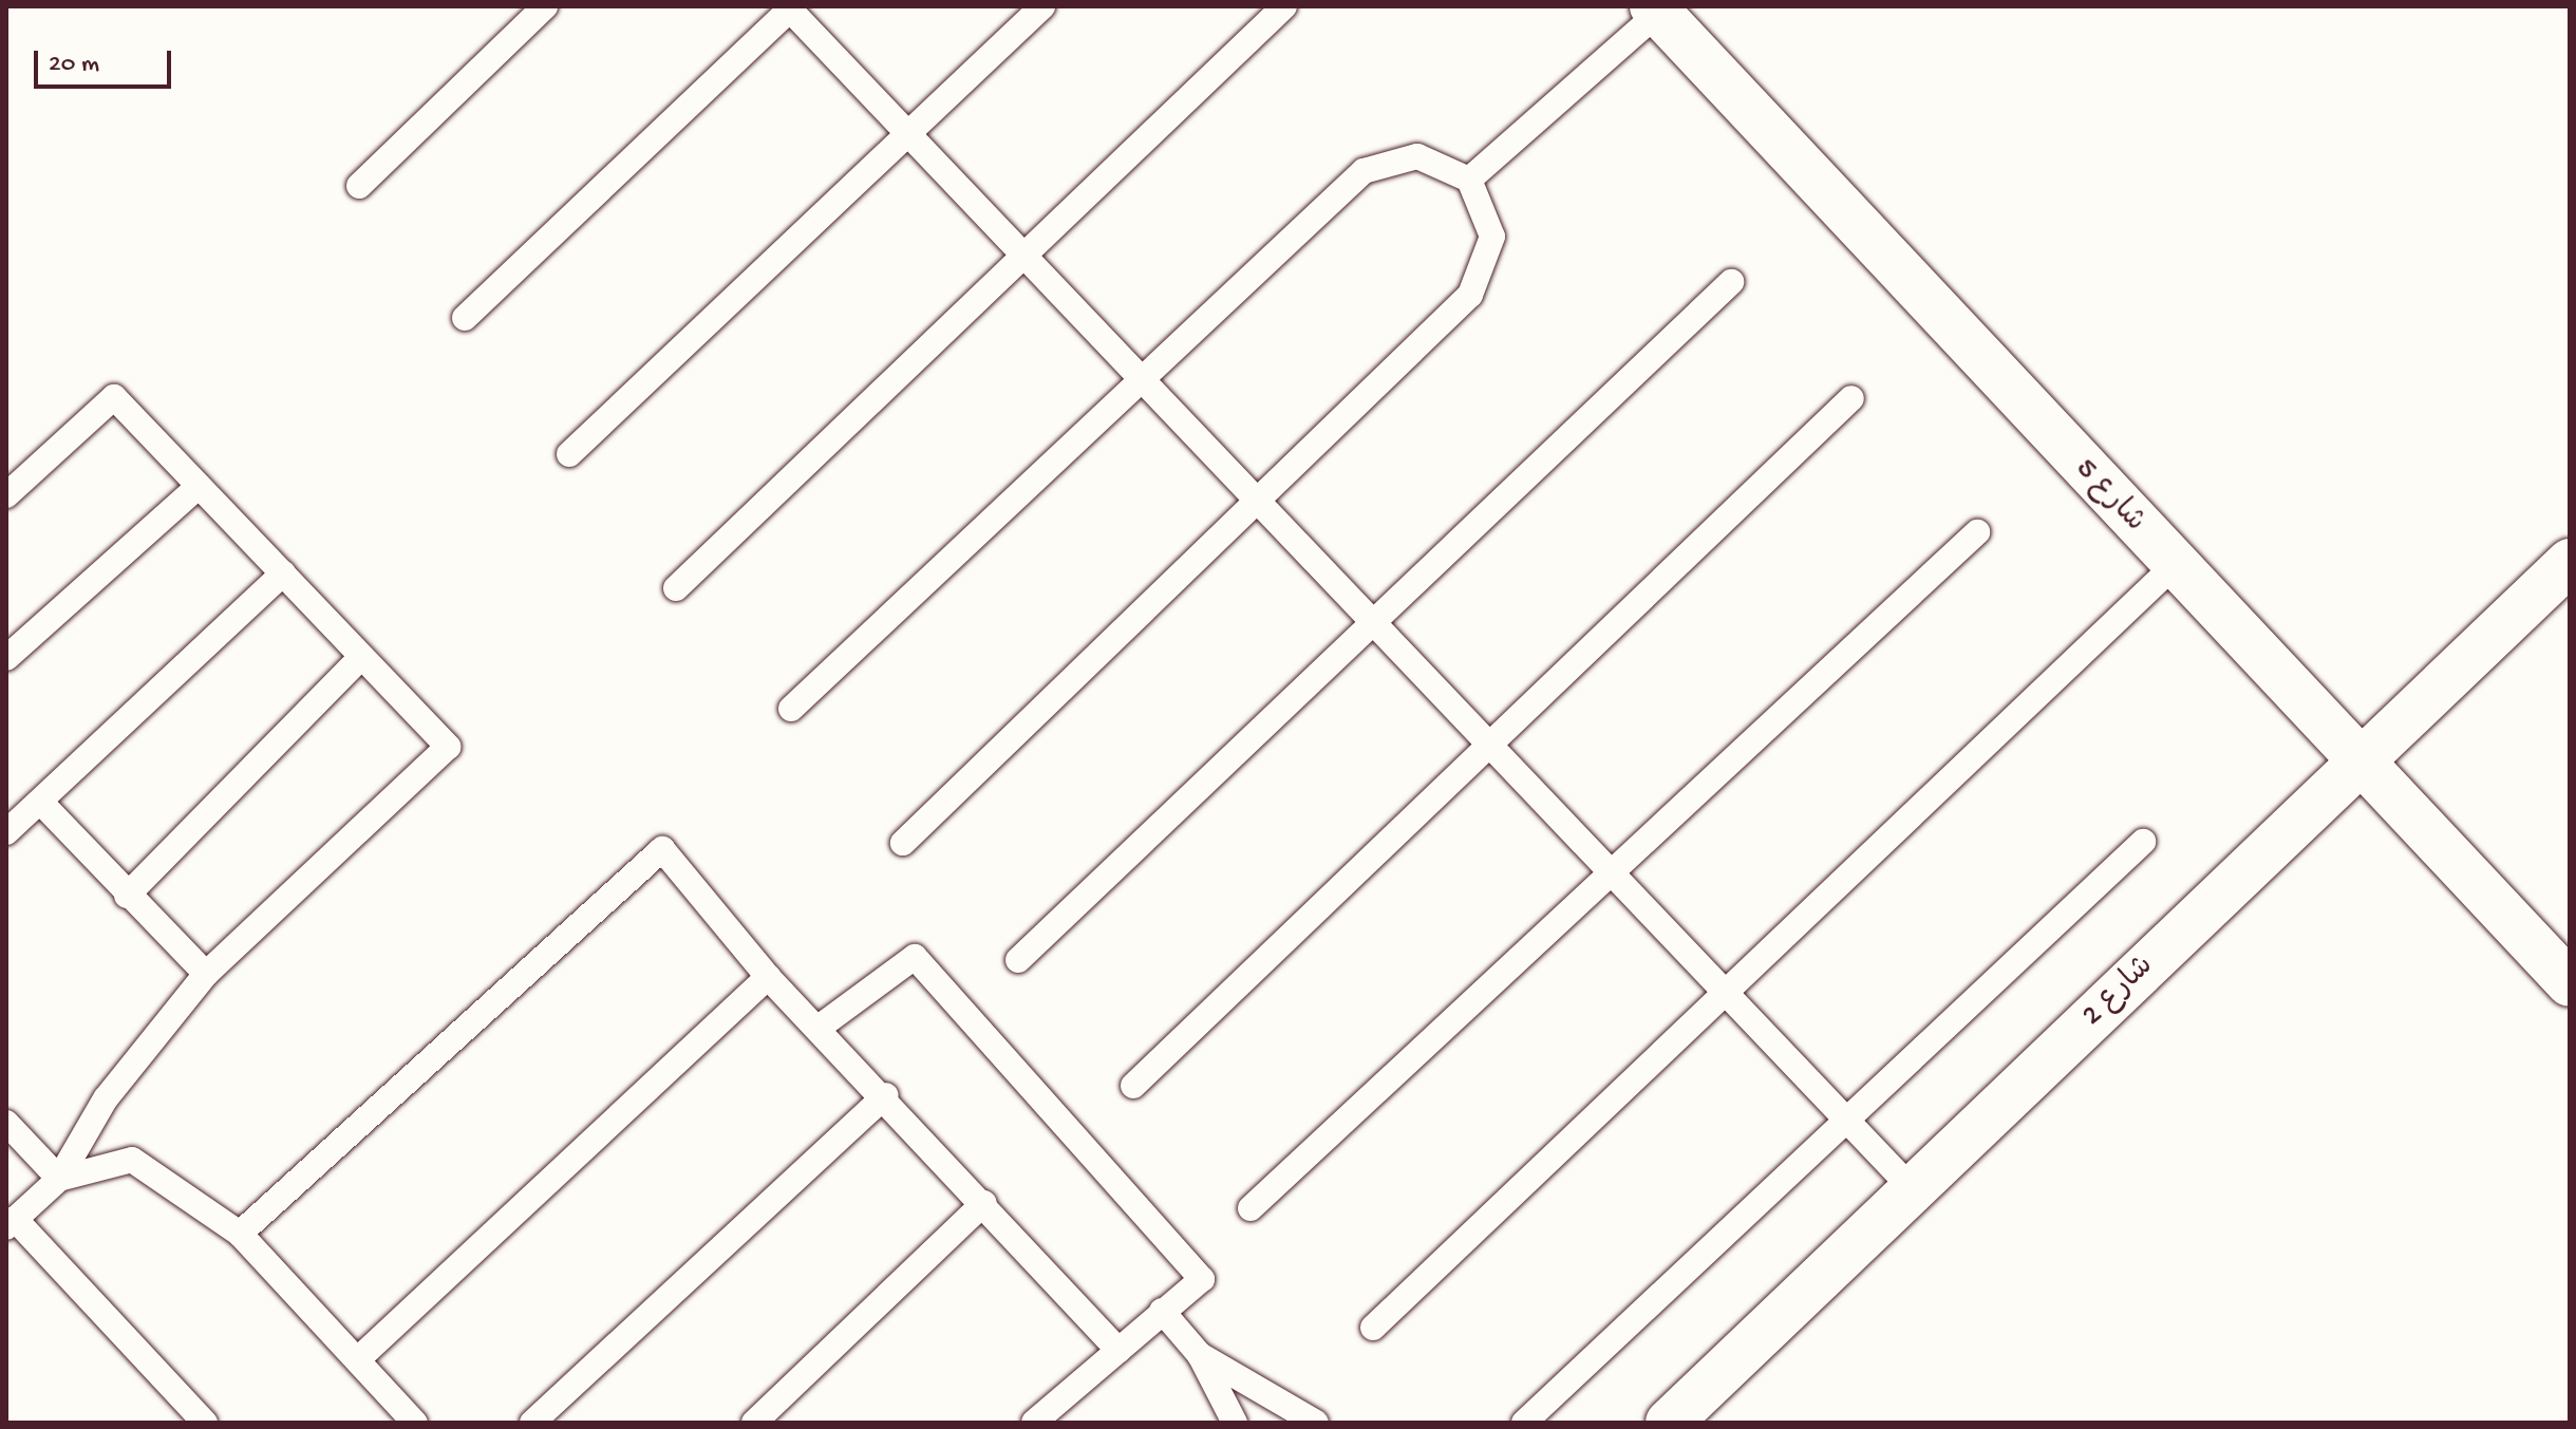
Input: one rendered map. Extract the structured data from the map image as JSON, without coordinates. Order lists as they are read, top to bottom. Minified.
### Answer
{"streets":{"street":["شارع 5","شارع 2"]},"crossings":[["شارع 5","شارع 2"]],"scale_bar":"20 m"}
